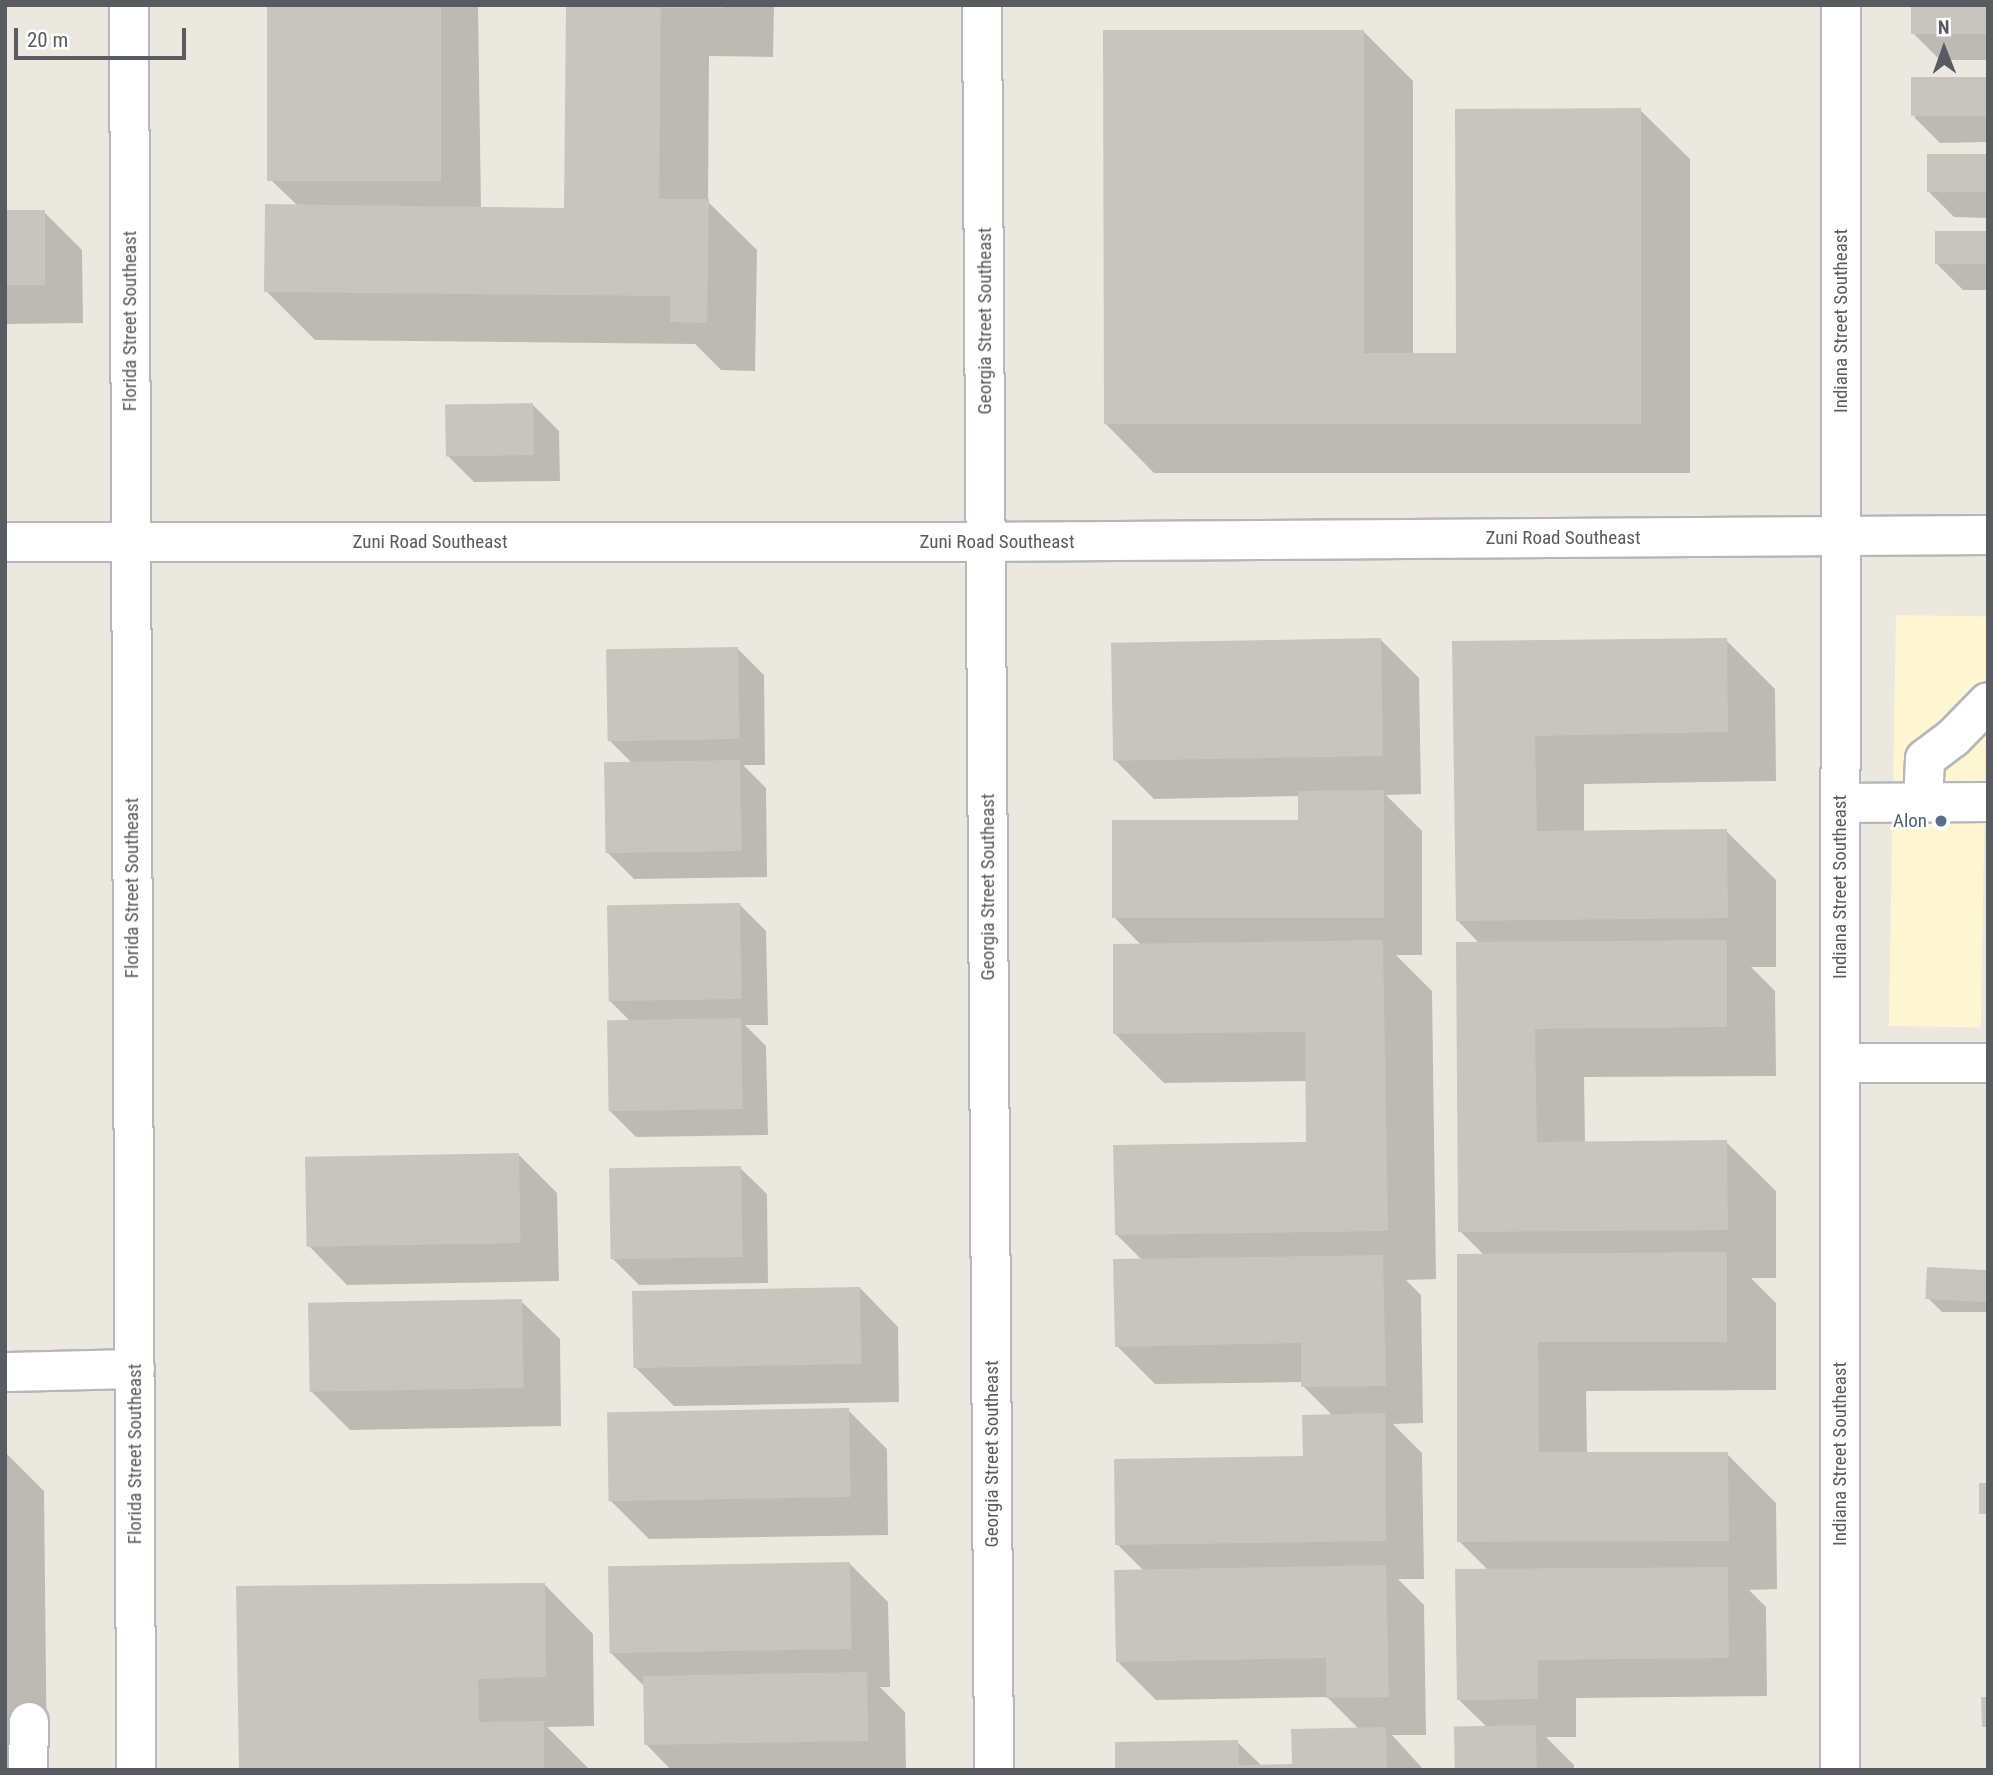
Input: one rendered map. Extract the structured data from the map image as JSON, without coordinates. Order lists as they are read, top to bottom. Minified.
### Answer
{"streets":{"street":["Florida Street Southeast","Georgia Street Southeast","Indiana Street Southeast","Zuni Road Southeast"]},"crossings":[["Florida Street Southeast","Zuni Road Southeast"],["Georgia Street Southeast","Zuni Road Southeast"],["Indiana Street Southeast","Zuni Road Southeast"]],"places":["Alon"],"scale_bar":"20 m","north":"top"}
